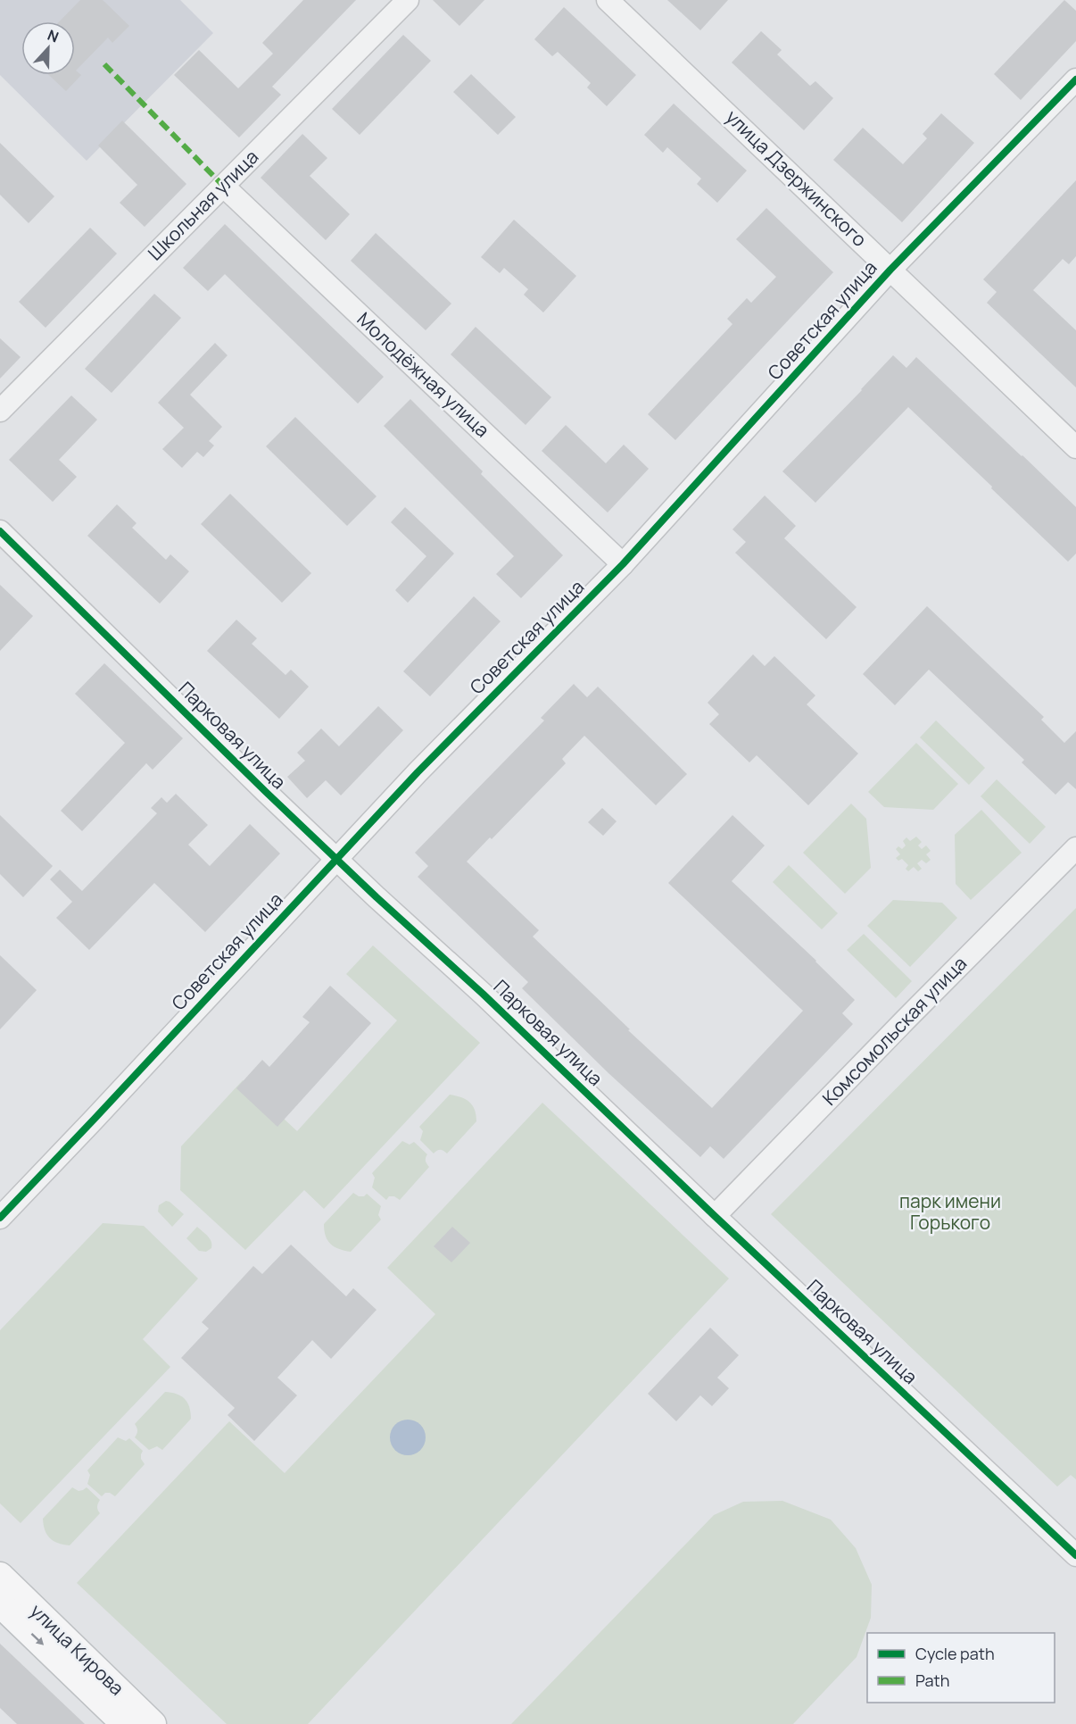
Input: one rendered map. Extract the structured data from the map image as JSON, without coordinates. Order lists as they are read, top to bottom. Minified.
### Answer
{"streets":{"main road":["улица Кирова"],"street":["улица Дзержинского","Школьная улица","Советская улица","Молодёжная улица","Парковая улица","Комсомольская улица"]},"crossings":[["улица Дзержинского","Советская улица"],["Школьная улица","Молодёжная улица"],["Советская улица","Молодёжная улица"],["Советская улица","Парковая улица"],["Парковая улица","Комсомольская улица"]],"parks":["парк имени Горького"],"legend":["Cycle path","Path"],"north":"top"}
